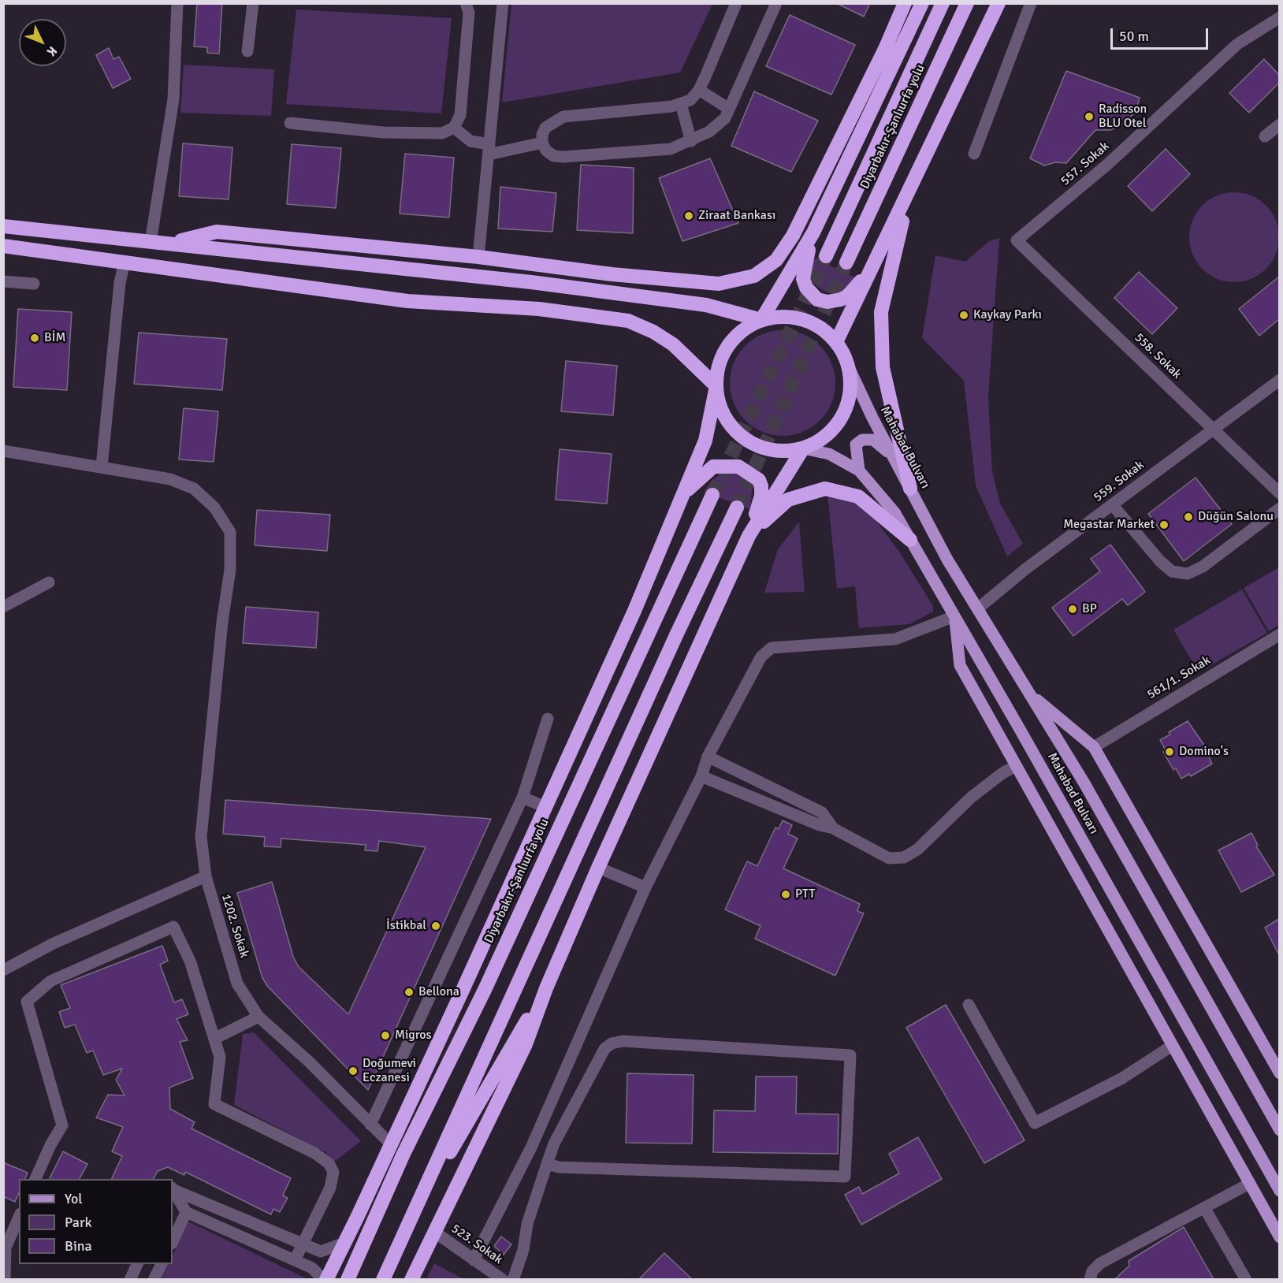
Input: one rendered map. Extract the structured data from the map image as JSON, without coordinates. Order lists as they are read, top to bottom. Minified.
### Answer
{"streets":{"highway":["Diyarbakır-Şanlıurfa yolu"],"main road":["Mahabad Bulvarı"],"street":["557. Sokak","558. Sokak","559. Sokak","561/1. Sokak","1202. Sokak","523. Sokak"]},"crossings":[["557. Sokak","558. Sokak"],["558. Sokak","559. Sokak"],["Mahabad Bulvarı","559. Sokak"]],"places":["Radisson BLU Otel","Ziraat Bankası","Kaykay Parkı","BİM","Düğün Salonu","Megastar Market","BP","Domino's","PTT","İstikbal","Bellona","Migros","Doğumevi Eczanesi"],"legend":["Yol","Park","Bina"],"scale_bar":"50 m","north":"bottom right"}
